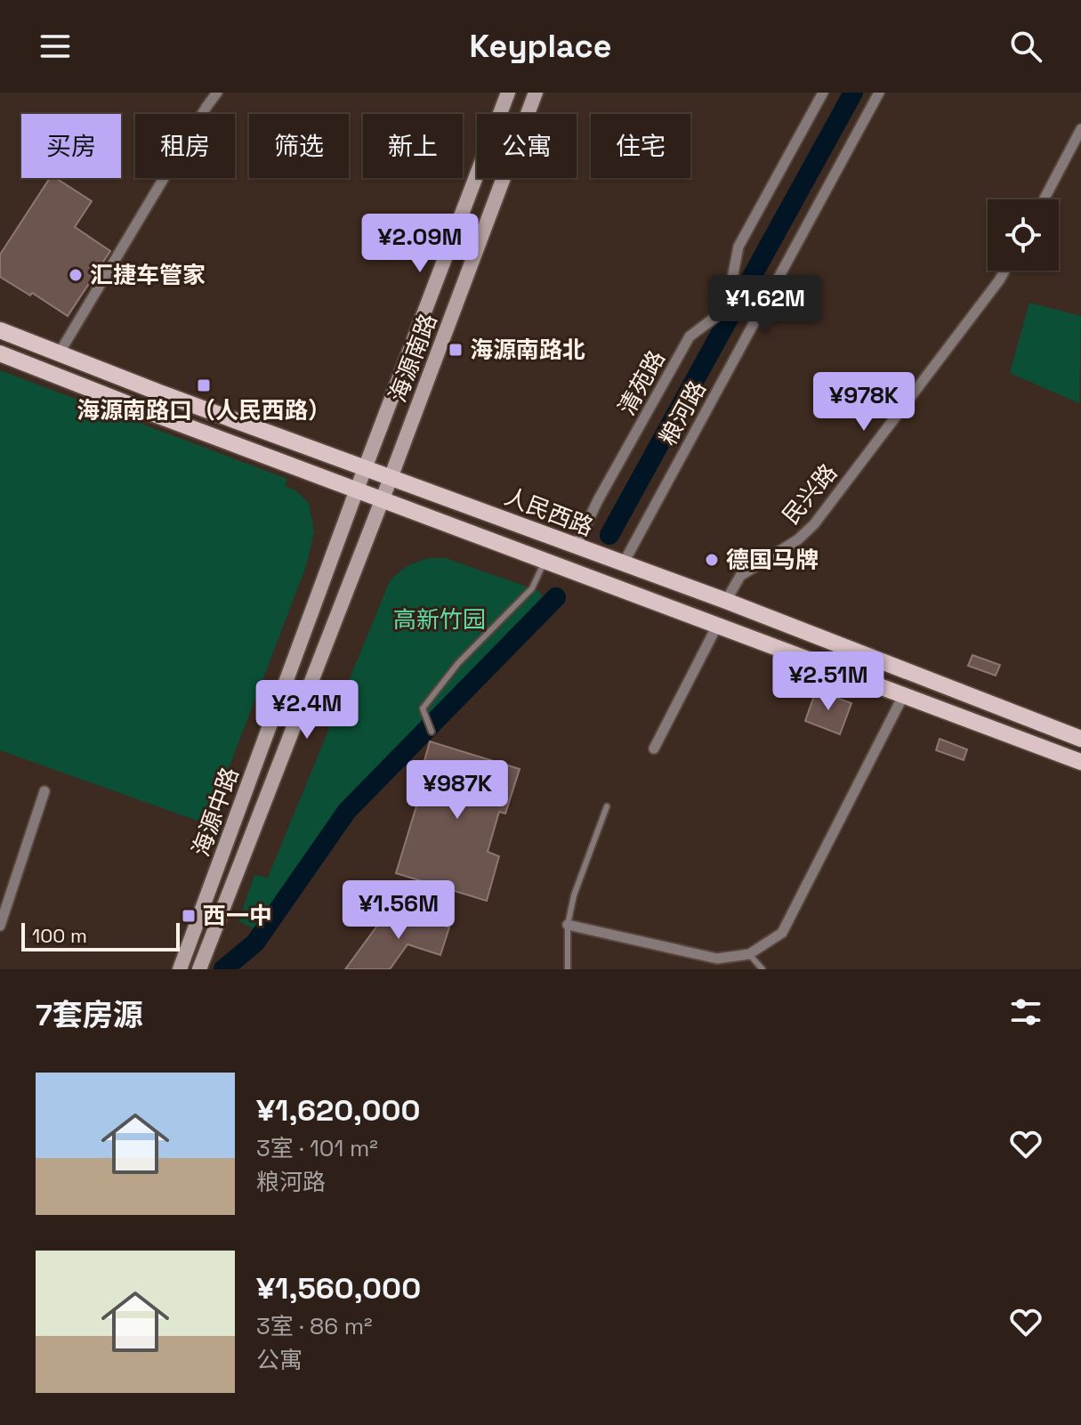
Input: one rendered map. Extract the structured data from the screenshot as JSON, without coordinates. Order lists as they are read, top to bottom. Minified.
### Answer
{"streets":{"main road":["海源南路","人民西路","海源中路"],"street":["清苑路","粮河路","民兴路"]},"crossings":[["海源南路","人民西路"],["海源南路","海源中路"],["清苑路","人民西路"],["粮河路","人民西路"],["民兴路","人民西路"],["人民西路","海源中路"]],"parks":["高新竹园"],"places":{"other":["汇捷车管家","德国马牌"],"transit":["海源南路北","海源南路口（人民西路）","西一中"]},"scale_bar":"100 m","page":{"header":"Keyplace","chip":["买房","租房","筛选","新上","公寓","住宅"],"price":["¥2.09M","¥1.62M","¥978K","¥2.51M","¥2.4M","¥987K","¥1.56M"],"scale":"100 m","heading":"7套房源","list":[{"name":"¥1,620,000","note":"3室 · 101 m² · 粮河路"},{"name":"¥1,560,000","note":"3室 · 86 m² · 公寓"}]}}
